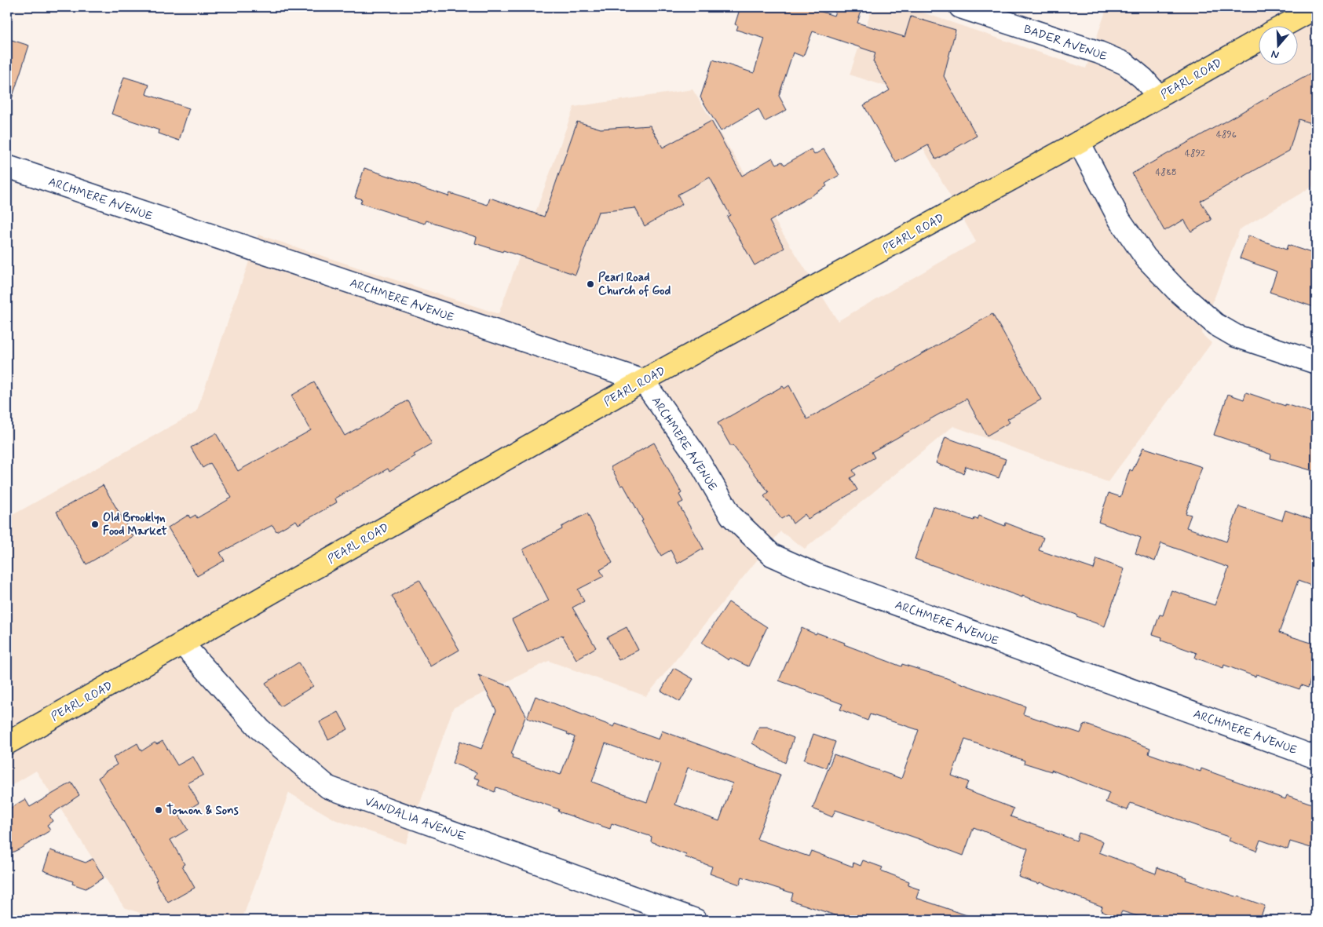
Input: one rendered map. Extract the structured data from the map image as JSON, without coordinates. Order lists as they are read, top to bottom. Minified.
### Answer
{"streets":{"main road":["PEARL ROAD"],"street":["BADER AVENUE","ARCHMERE AVENUE","VANDALIA AVENUE"]},"crossings":[["BADER AVENUE","PEARL ROAD"],["PEARL ROAD","ARCHMERE AVENUE"],["PEARL ROAD","VANDALIA AVENUE"]],"places":["Pearl Road Church of God","Old Brooklyn Food Market","Tomon & Sons"],"house_numbers":["4896","4892","4888"],"north":"bottom"}
